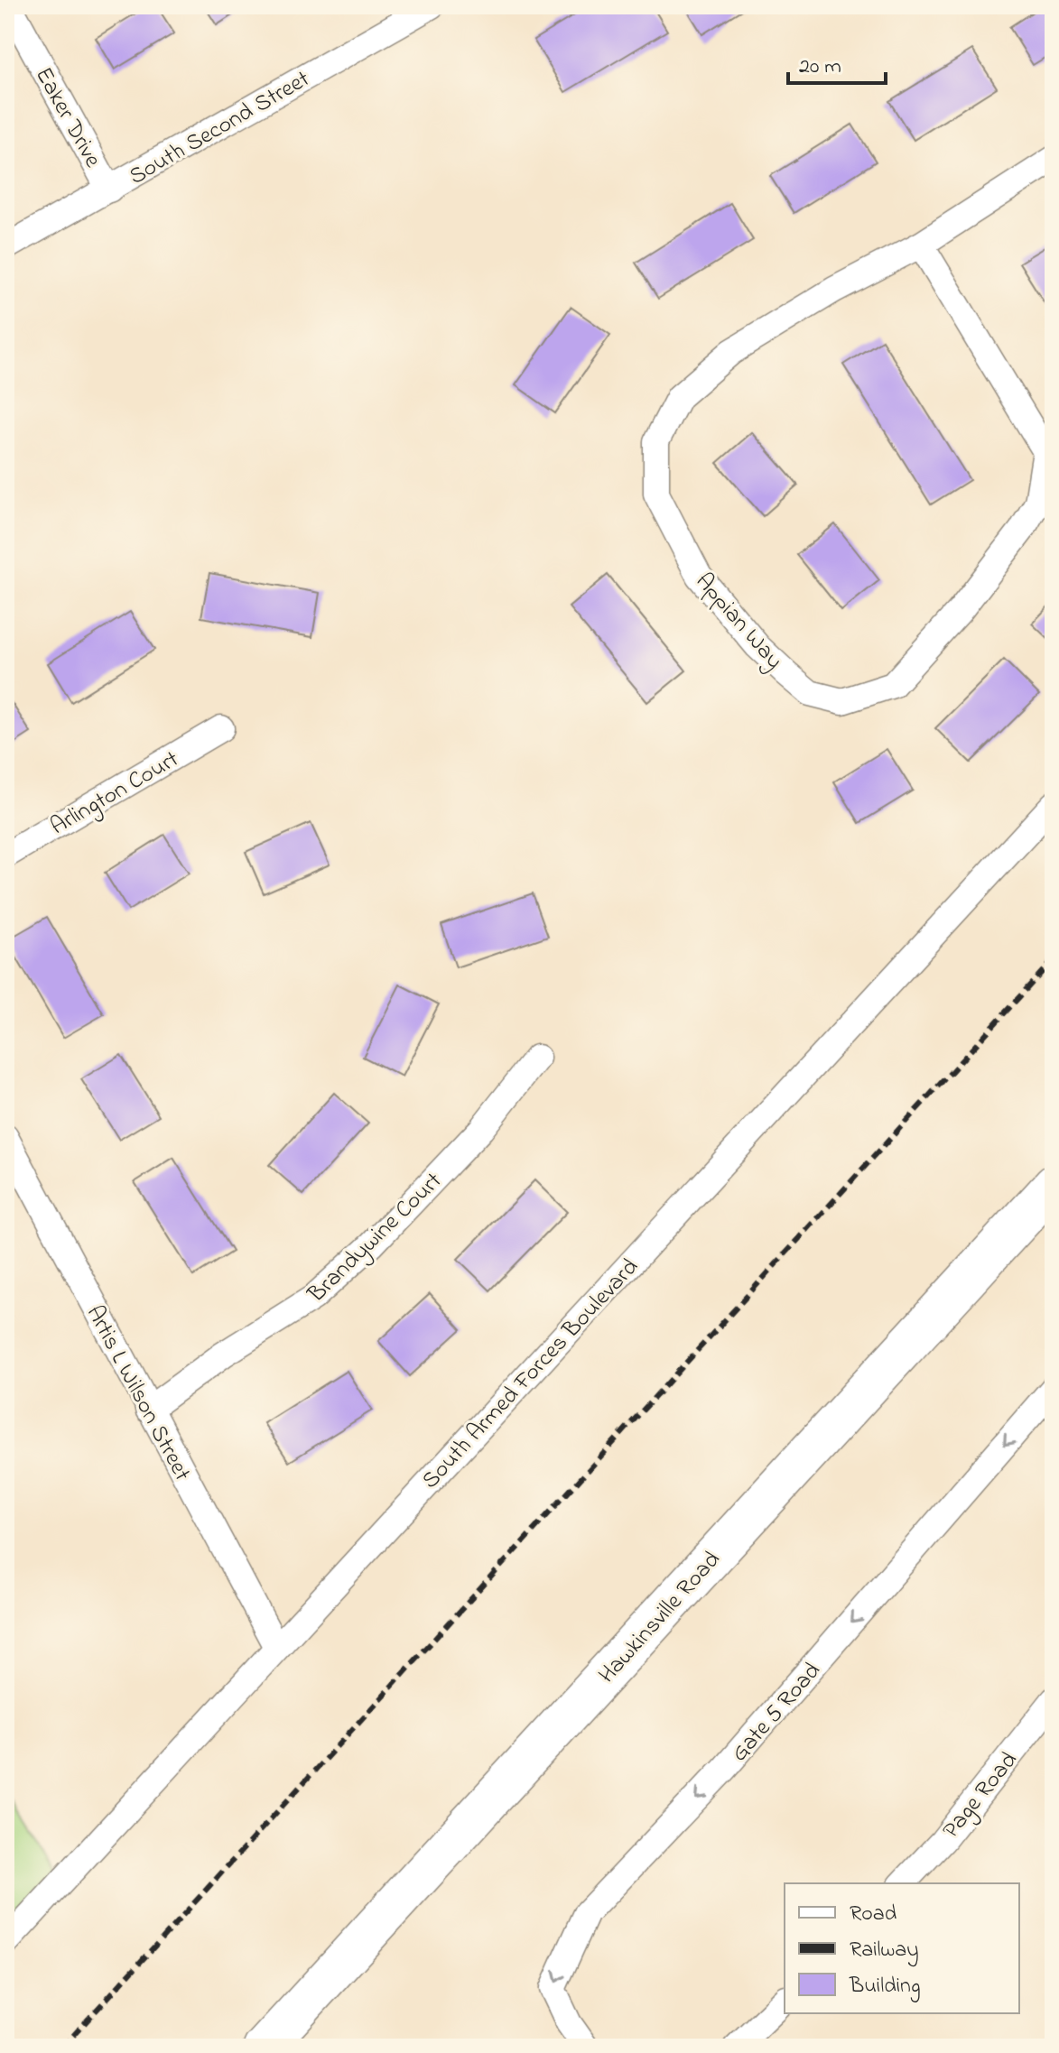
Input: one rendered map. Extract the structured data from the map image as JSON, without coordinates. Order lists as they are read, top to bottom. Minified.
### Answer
{"streets":{"main road":["Hawkinsville Road"],"street":["Eaker Drive","South Second Street","Appian Way","Arlington Court","Brandywine Court","South Armed Forces Boulevard","Artis L Wilson Street","Gate 5 Road","Page Road"]},"crossings":[["Eaker Drive","South Second Street"],["Brandywine Court","Artis L Wilson Street"],["South Armed Forces Boulevard","Artis L Wilson Street"]],"one_way":["Gate 5 Road"],"legend":["Road","Railway","Building"],"scale_bar":"20 m"}
